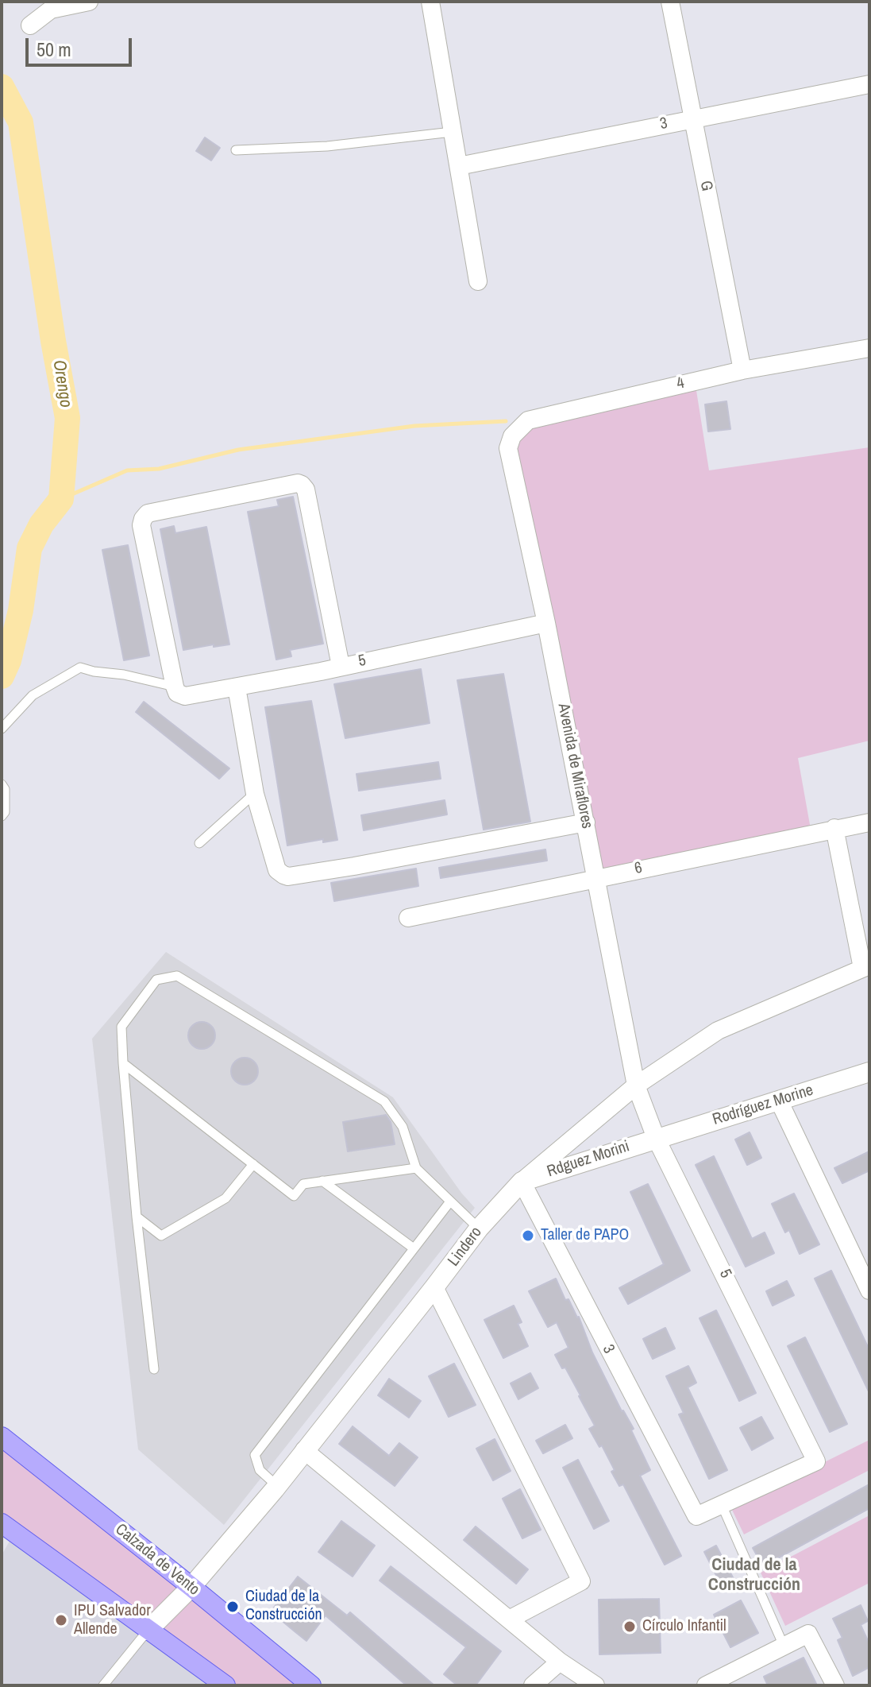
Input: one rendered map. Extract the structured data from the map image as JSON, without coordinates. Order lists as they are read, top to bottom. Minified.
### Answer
{"streets":{"main road":["Calzada de Vento"],"street":["3","G","4","5","Avenida de Miraflores","6","Rodríguez Morine","Rdguez Morini","Lindero"]},"crossings":[["3","G"],["3","5"],["3","Rdguez Morini"],["3","Lindero"],["G","4"],["4","Avenida de Miraflores"],["5","Avenida de Miraflores"],["5","Rodríguez Morine"],["5","Rdguez Morini"],["5","Lindero"],["Avenida de Miraflores","6"],["Avenida de Miraflores","Lindero"],["Rodríguez Morine","Rdguez Morini"],["Rdguez Morini","Lindero"],["Lindero","Calzada de Vento"]],"districts":["Ciudad de la Construcción"],"water":["Orengo"],"places":["Taller de PAPO","Ciudad de la Construcción","IPU Salvador Allende","Círculo Infantil"],"scale_bar":"50 m"}
